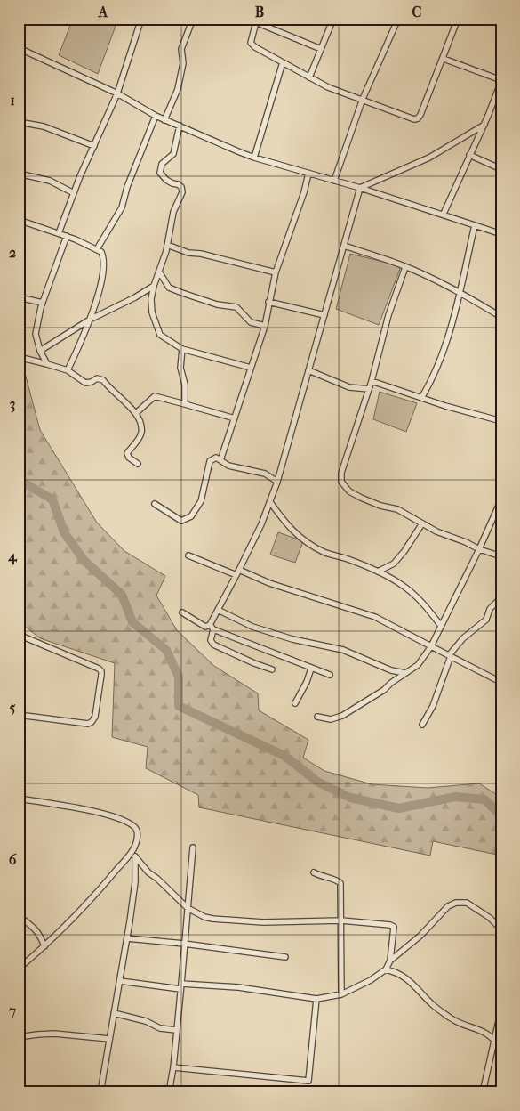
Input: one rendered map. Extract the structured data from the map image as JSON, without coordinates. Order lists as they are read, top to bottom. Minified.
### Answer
{"grid":{"columns":["A","B","C"],"rows":["1","2","3","4","5","6","7"]}}
